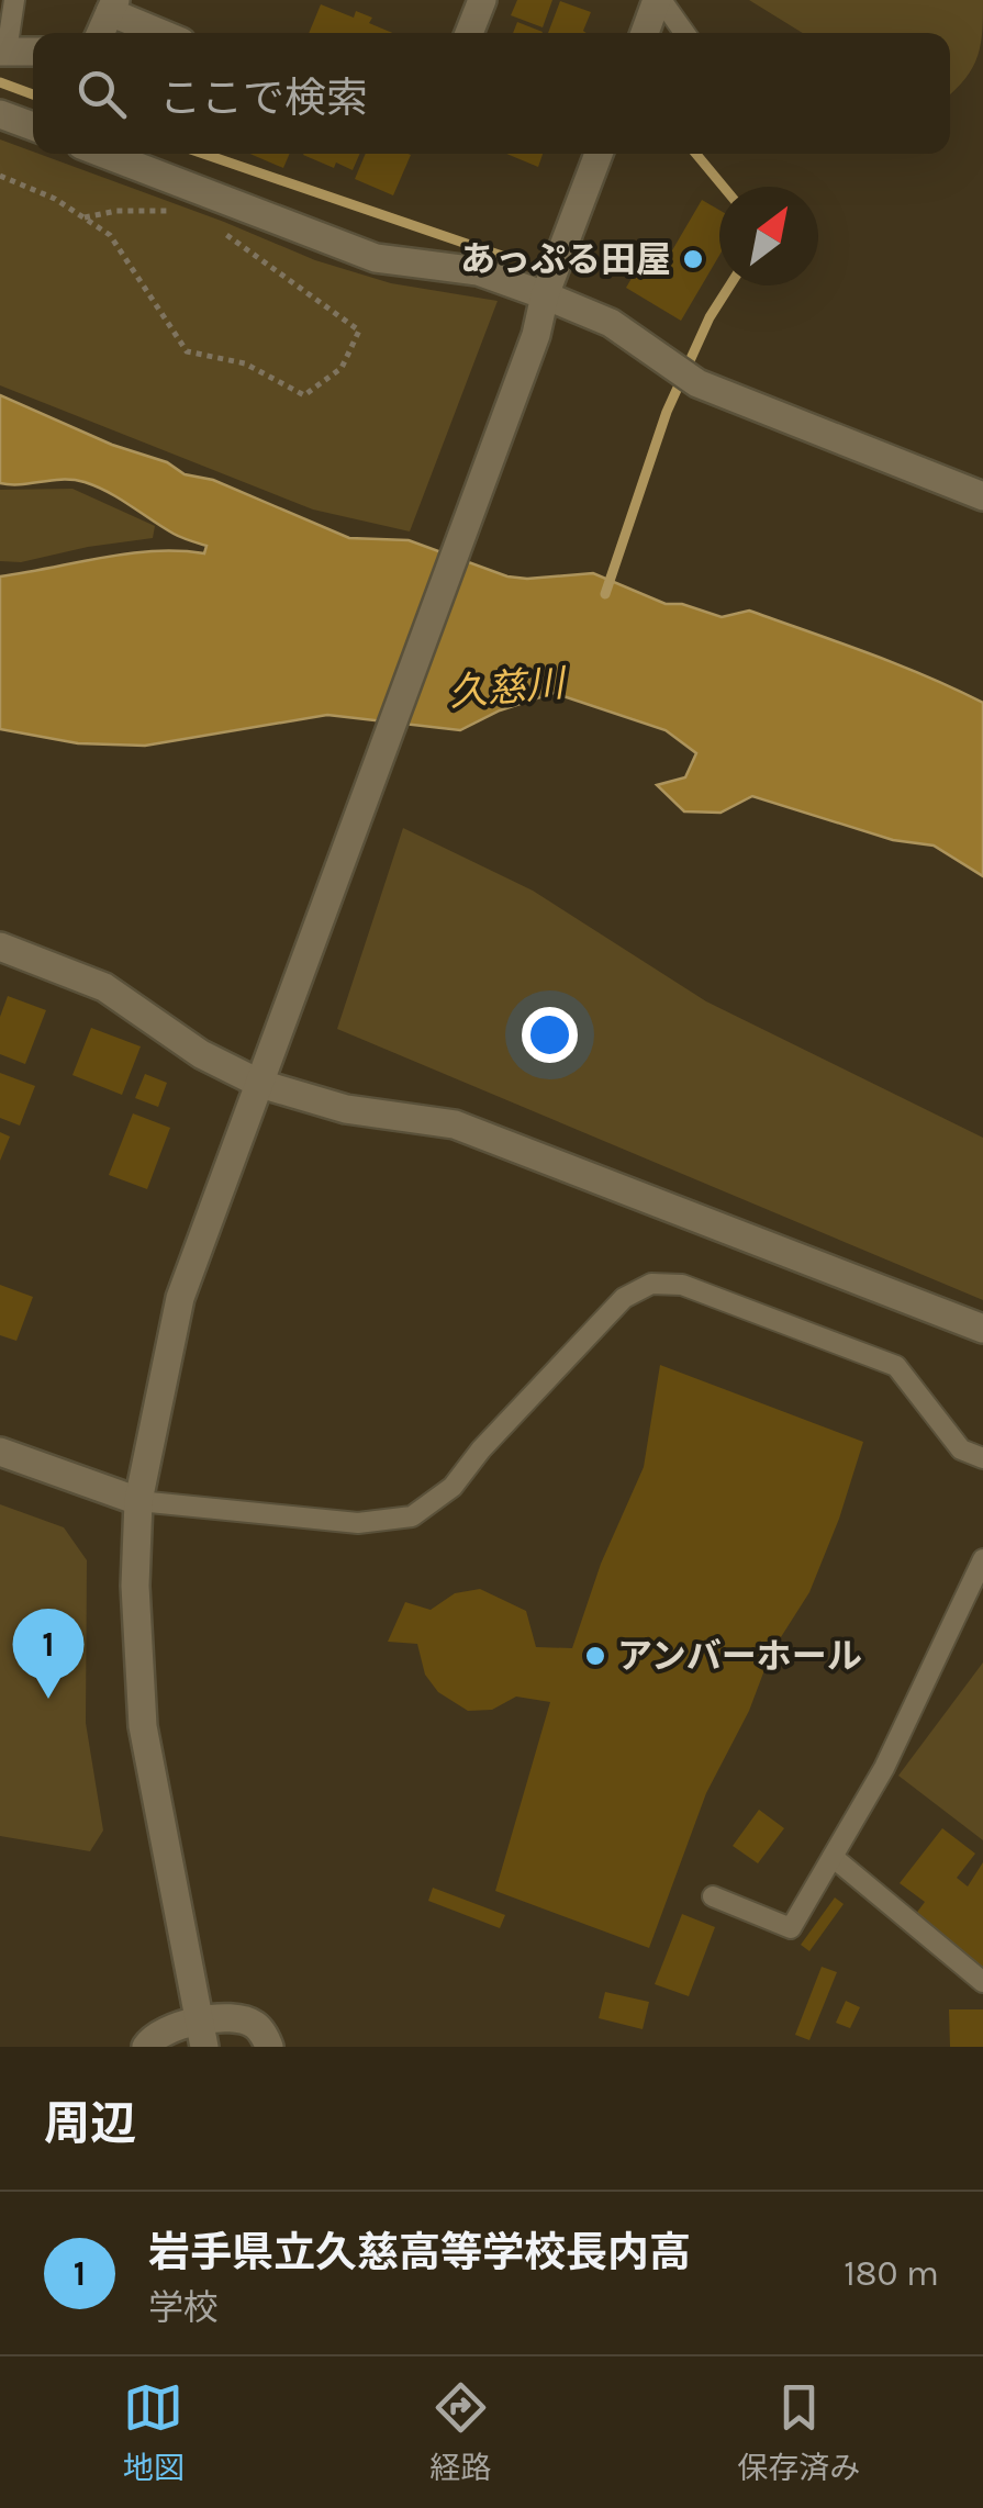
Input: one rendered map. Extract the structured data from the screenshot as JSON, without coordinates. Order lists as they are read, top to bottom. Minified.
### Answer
{"water":["久慈川"],"places":["あっぷる田屋","アンバーホール"],"north":"top right","page":{"search":"ここで検索","pins":"1","heading":"周辺","list":[{"mark":"1","name":"岩手県立久慈高等学校長内高","note":"学校","value":"180 m"}],"nav":["地図","経路","保存済み"]}}
